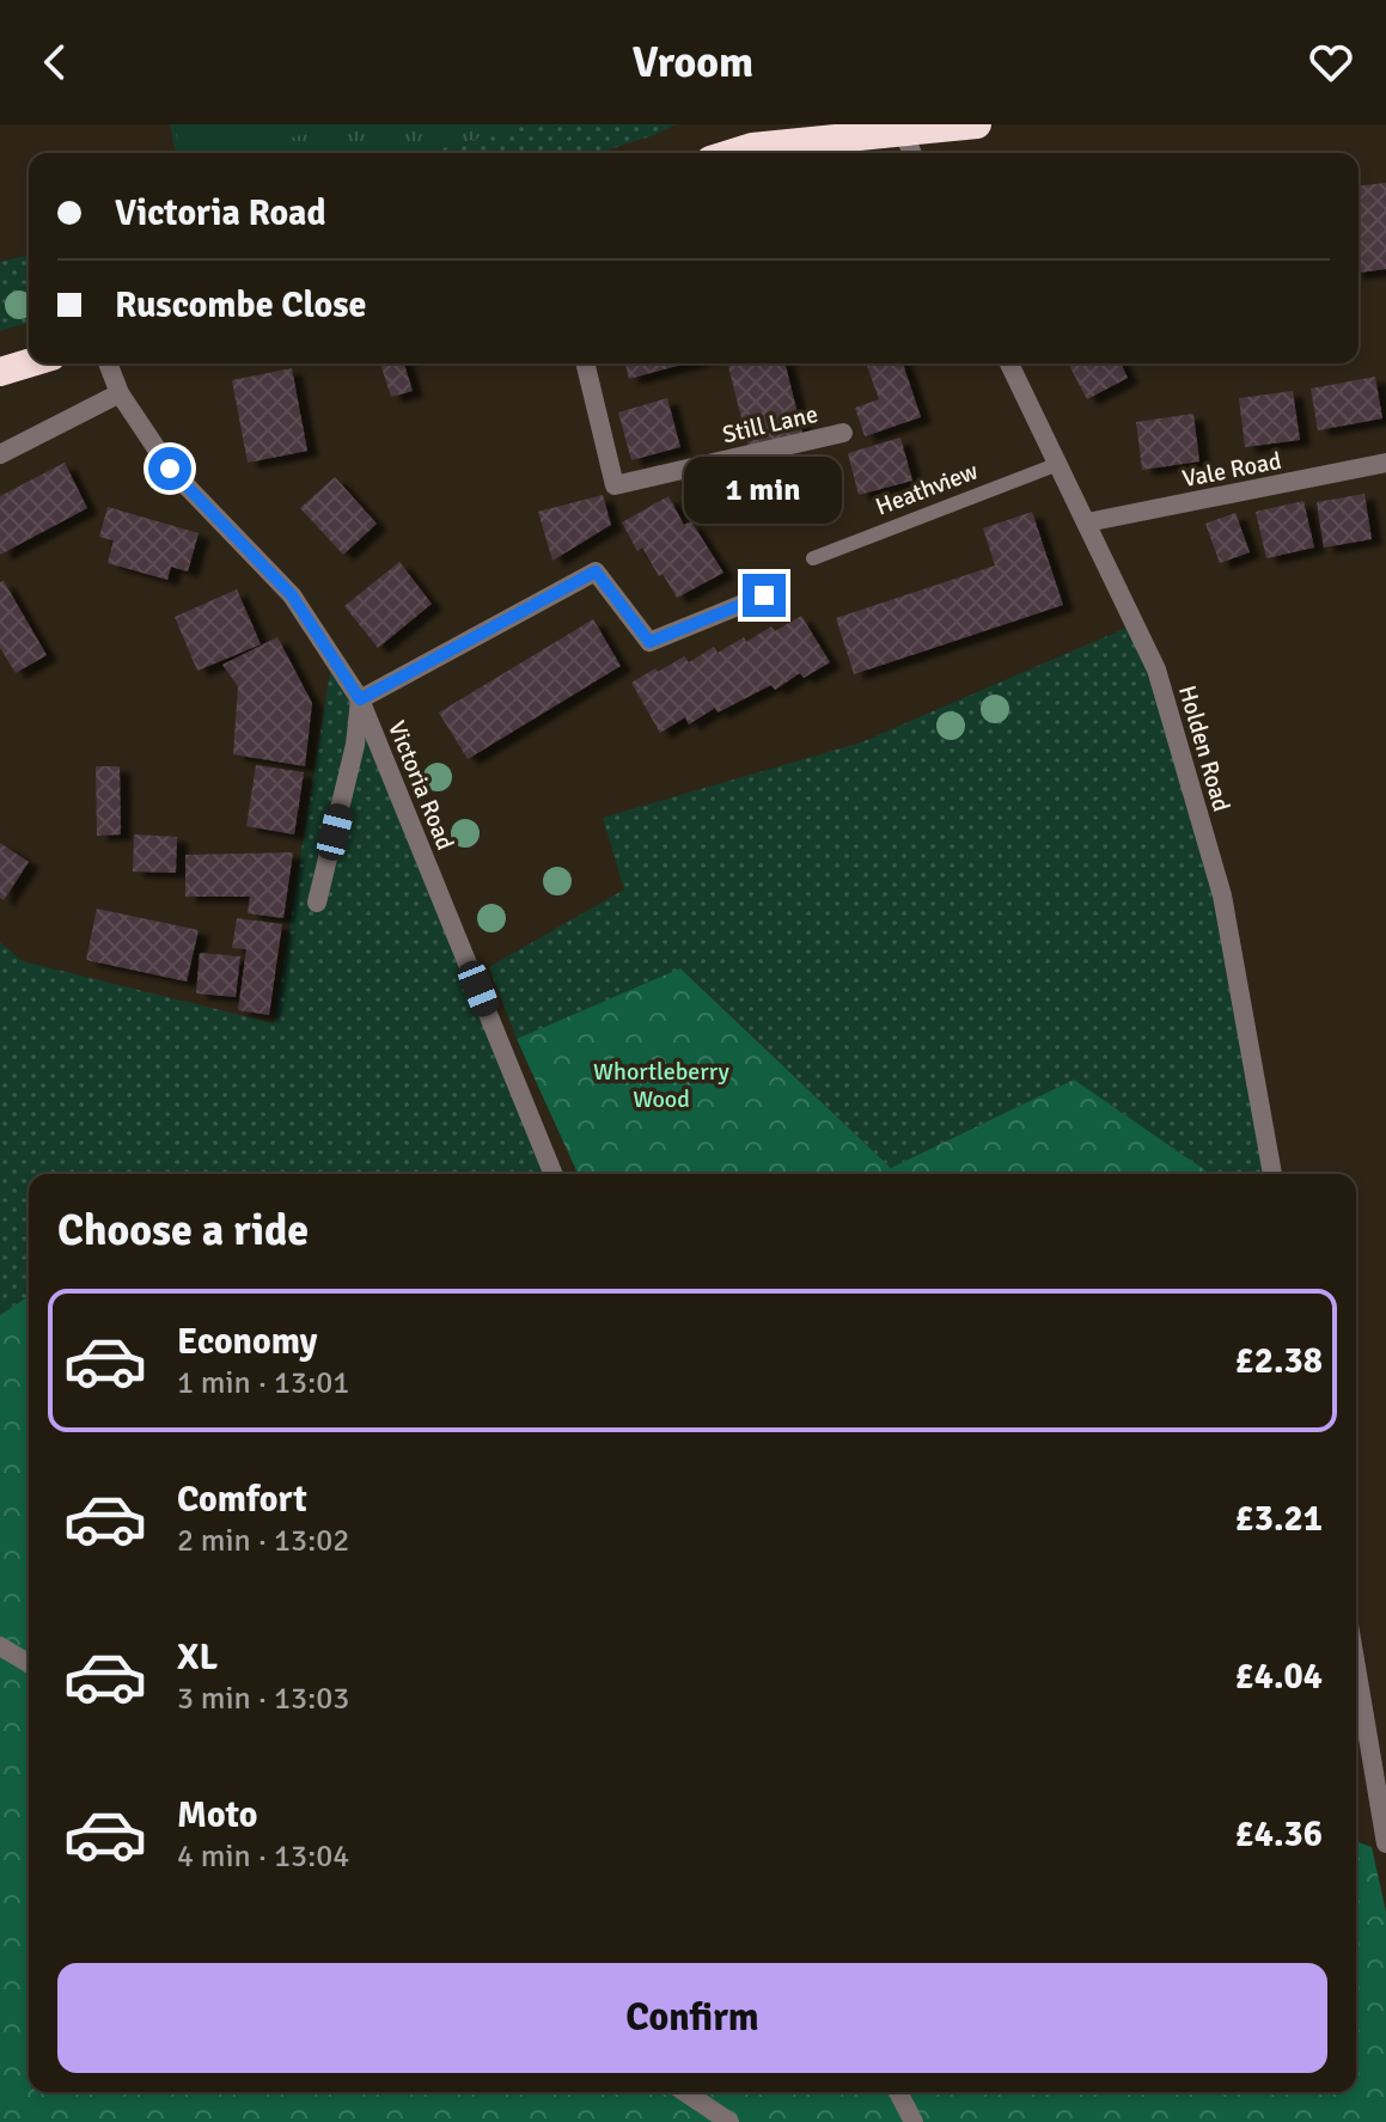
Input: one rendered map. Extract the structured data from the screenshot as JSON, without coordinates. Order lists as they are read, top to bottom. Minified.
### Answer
{"streets":{"street":["Still Lane","Vale Road","Holden Road","Victoria Road"],"lane":["Heathview"]},"crossings":[["Vale Road","Holden Road"],["Heathview","Holden Road"]],"parks":["Whortleberry Wood"],"page":{"header":"Vroom","banner":["Victoria Road","Ruscombe Close"],"bubble":"1 min","heading":"Choose a ride","list":[{"name":"Economy","note":"1 min · 13:01","value":"£2.38"},{"name":"Comfort","note":"2 min · 13:02","value":"£3.21"},{"name":"XL","note":"3 min · 13:03","value":"£4.04"},{"name":"Moto","note":"4 min · 13:04","value":"£4.36"}],"buttons":"Confirm"}}
